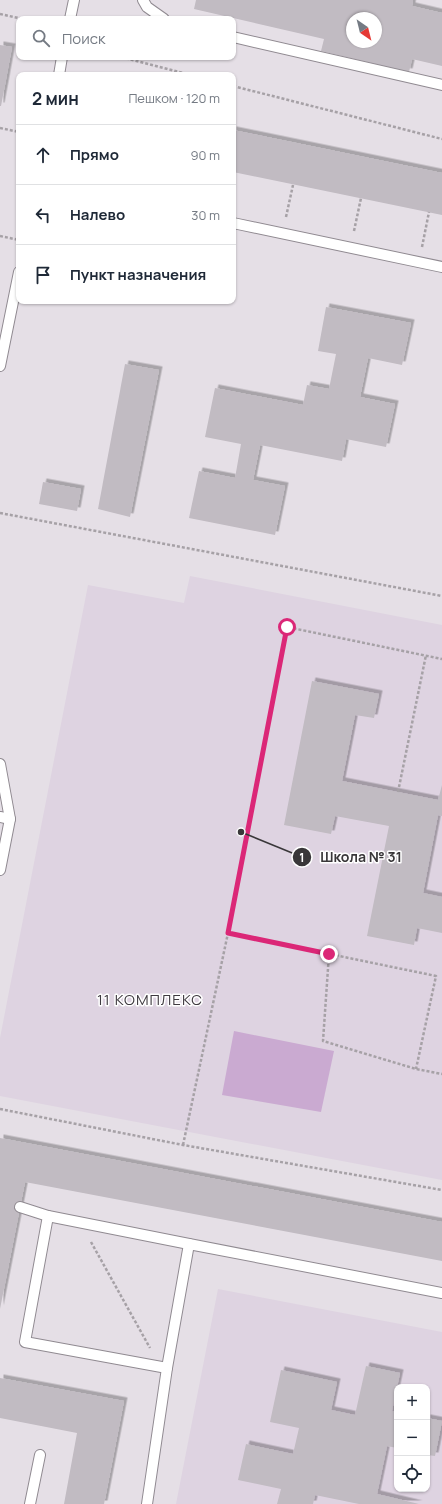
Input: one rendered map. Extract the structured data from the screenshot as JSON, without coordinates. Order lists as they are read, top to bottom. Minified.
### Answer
{"districts":["11 КОМПЛЕКС"],"places":["Школа № 31"],"north":"bottom right","page":{"search":"Поиск","heading":["2 мин","Пешком · 120 m"],"list":[["Прямо","90 m"],["Налево","30 m"],"Пункт назначения"],"map_buttons":["+","−"]}}
